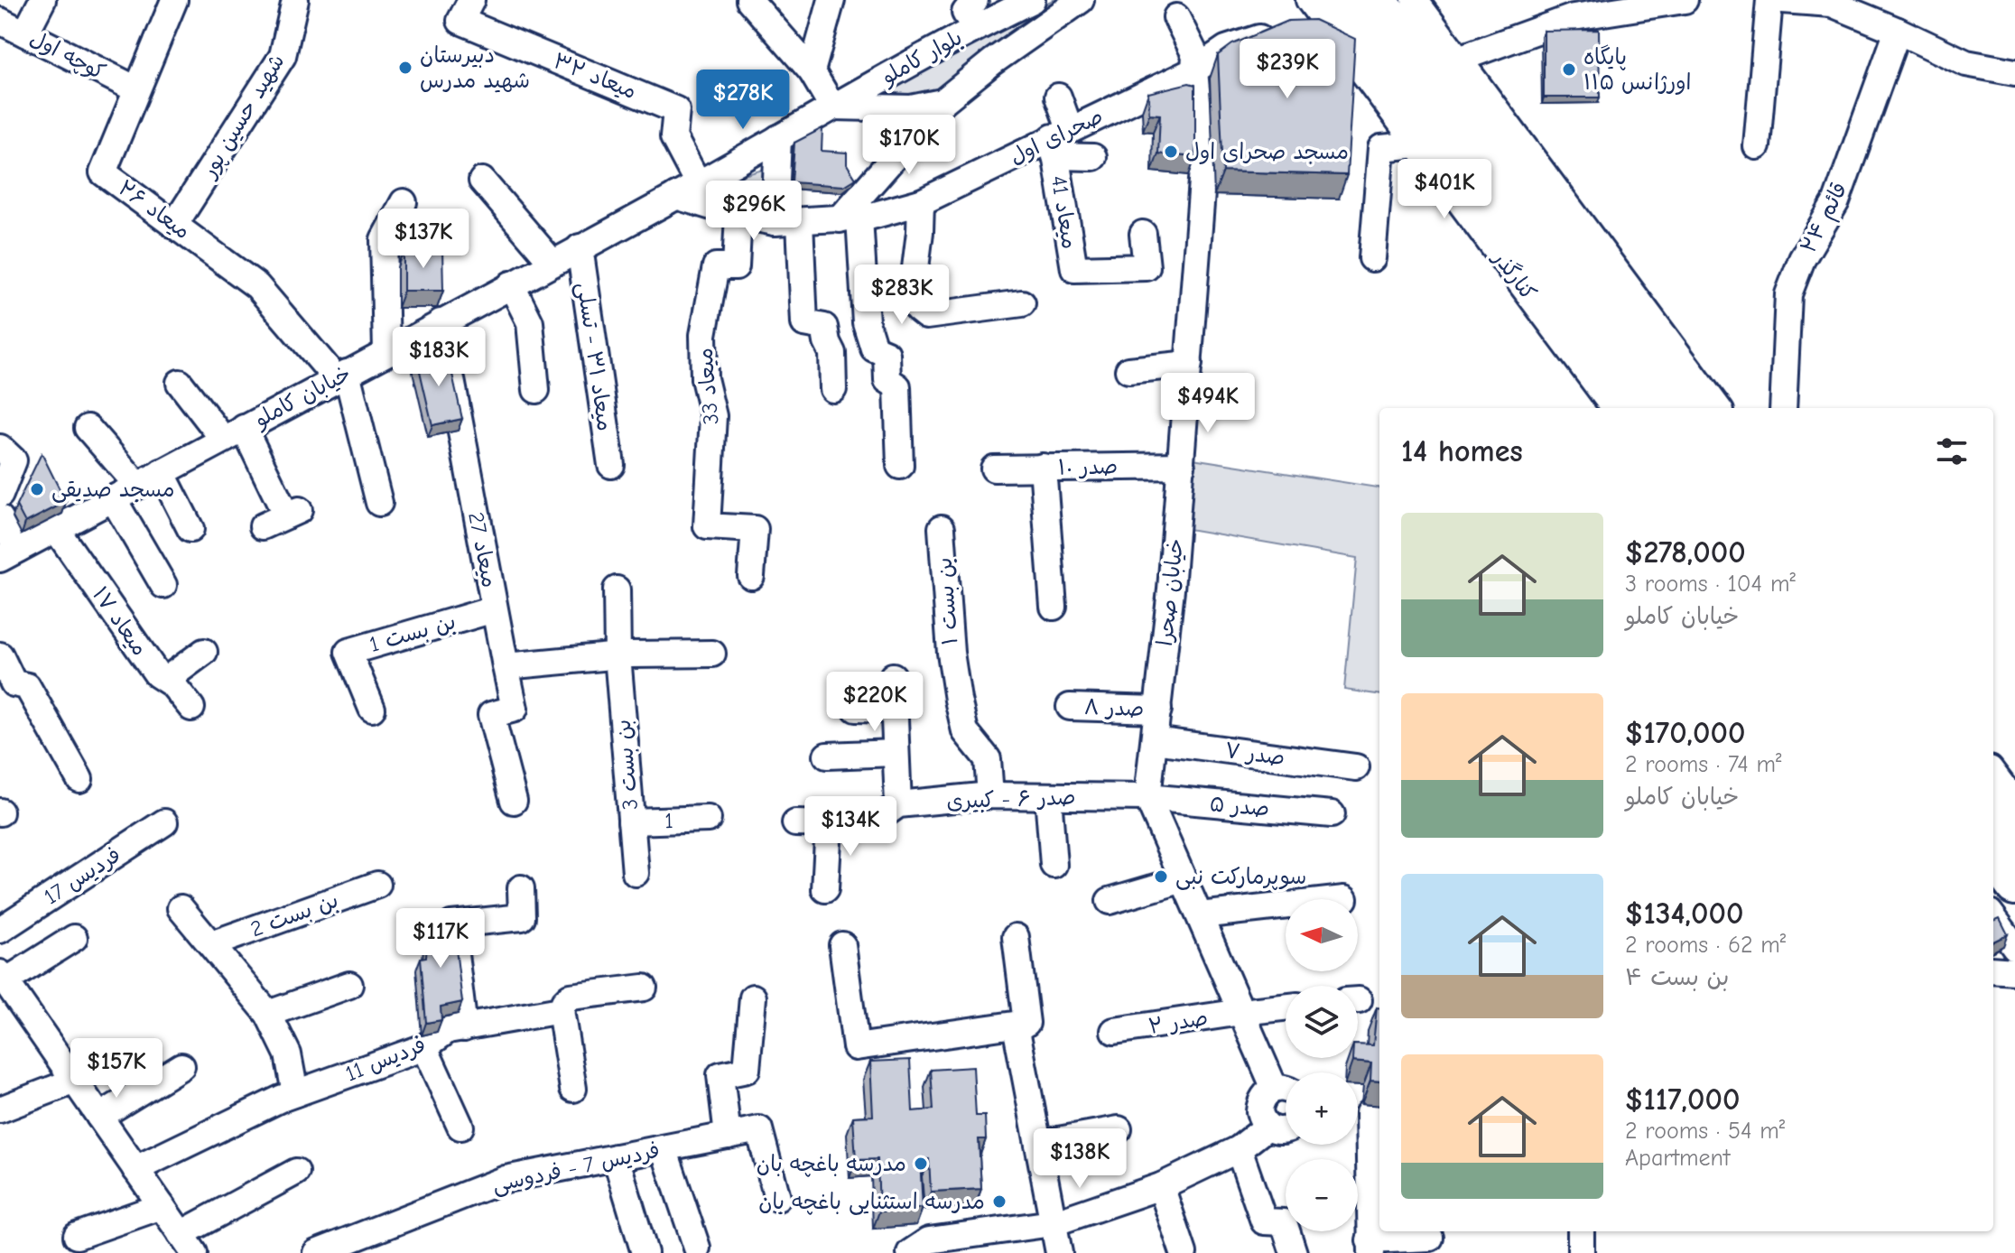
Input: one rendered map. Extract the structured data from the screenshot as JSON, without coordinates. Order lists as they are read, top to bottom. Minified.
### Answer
{"streets":{"street":["کوچه اول","بلوار کاملو","میعاد ۳۲","شهید حسین پور","صحرای اول","میعاد ۲۶","میعاد 41","قائم ۲۴","کنارگذر","میعاد ۳۱ - تسلی","میعاد 33","خیابان کاملو","صدر ۱۰","میعاد 27","خیابان صحرا","بن بست ۱","میعاد ۱۷","بن بست 1","صدر ۸","صدر ۷","بن بست 3","صدر ۶ - کبیری","صدر ۵","1","فردیس 17","بن بست 2","صدر ۲","فردیس 11","فردیس 7 - فردوسی"]},"crossings":[["کوچه اول","میعاد ۲۶"],["بلوار کاملو","خیابان کاملو"],["میعاد ۳۲","صحرای اول"],["میعاد ۳۲","خیابان کاملو"],["شهید حسین پور","میعاد ۲۶"],["صحرای اول","میعاد 41"],["صحرای اول","کنارگذر"],["صحرای اول","میعاد 33"],["صحرای اول","خیابان کاملو"],["صحرای اول","خیابان صحرا"],["میعاد ۲۶","خیابان کاملو"],["میعاد ۳۱ - تسلی","خیابان کاملو"],["خیابان کاملو","میعاد 27"],["خیابان کاملو","میعاد ۱۷"],["صدر ۱۰","خیابان صحرا"],["میعاد 27","بن بست 1"],["خیابان صحرا","صدر ۸"],["خیابان صحرا","صدر ۷"],["خیابان صحرا","صدر ۶ - کبیری"],["خیابان صحرا","صدر ۵"],["بن بست ۱","صدر ۶ - کبیری"],["بن بست 3","1"],["صدر ۶ - کبیری","صدر ۵"]],"places":["دبیرستان شهید مدرس","پایگاه اورژانس ۱۱۵","مسجد صحرای اول","مسجد صدیقی","سوپرمارکت نبی","مدرسه باغچه بان","مدرسه استثنایی باغچه بان"],"north":"left","page":{"price":["$239K","$278K","$170K","$401K","$296K","$137K","$283K","$183K","$494K","$220K","$134K","$117K","$157K","$138K"],"heading":"14 homes","list":[{"name":"$278,000","note":"3 rooms · 104 m² · خیابان کاملو"},{"name":"$170,000","note":"2 rooms · 74 m² · خیابان کاملو"},{"name":"$134,000","note":"2 rooms · 62 m² · بن بست ۴"},{"name":"$117,000","note":"2 rooms · 54 m² · Apartment"}],"map_buttons":["+","−"]}}
